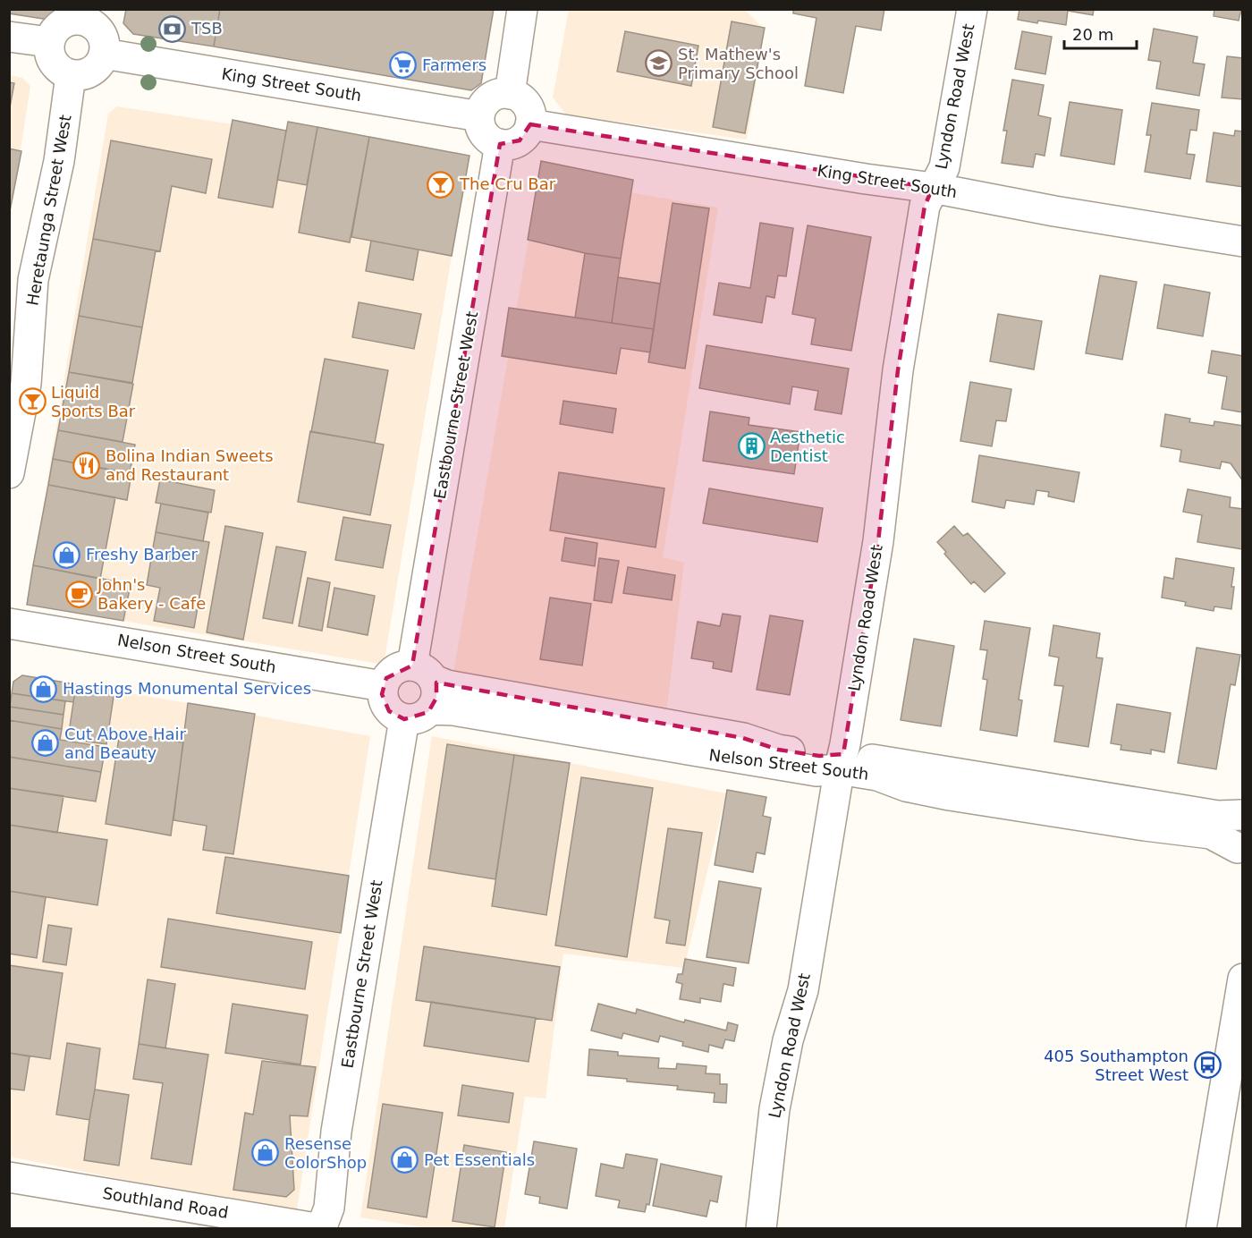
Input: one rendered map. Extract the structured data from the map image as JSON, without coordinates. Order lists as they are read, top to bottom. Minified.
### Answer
{"streets":{"street":["King Street South","Lyndon Road West","Heretaunga Street West","Eastbourne Street West","Nelson Street South","Southland Road"]},"crossings":[["King Street South","Lyndon Road West"],["King Street South","Heretaunga Street West"],["King Street South","Eastbourne Street West"],["Lyndon Road West","Nelson Street South"],["Eastbourne Street West","Nelson Street South"],["Eastbourne Street West","Southland Road"]],"places":{"bank":["TSB"],"school or university":["St. Mathew's Primary School"],"supermarket":["Farmers"],"bar":["The Cru Bar","Liquid Sports Bar"],"building":["Aesthetic Dentist"],"restaurant":["Bolina Indian Sweets and Restaurant"],"shop":["Freshy Barber","Hastings Monumental Services","Cut Above Hair and Beauty","Resense ColorShop","Pet Essentials"],"cafe":["John's Bakery - Cafe"],"bus stop":["405 Southampton Street West"]},"scale_bar":"20 m"}
